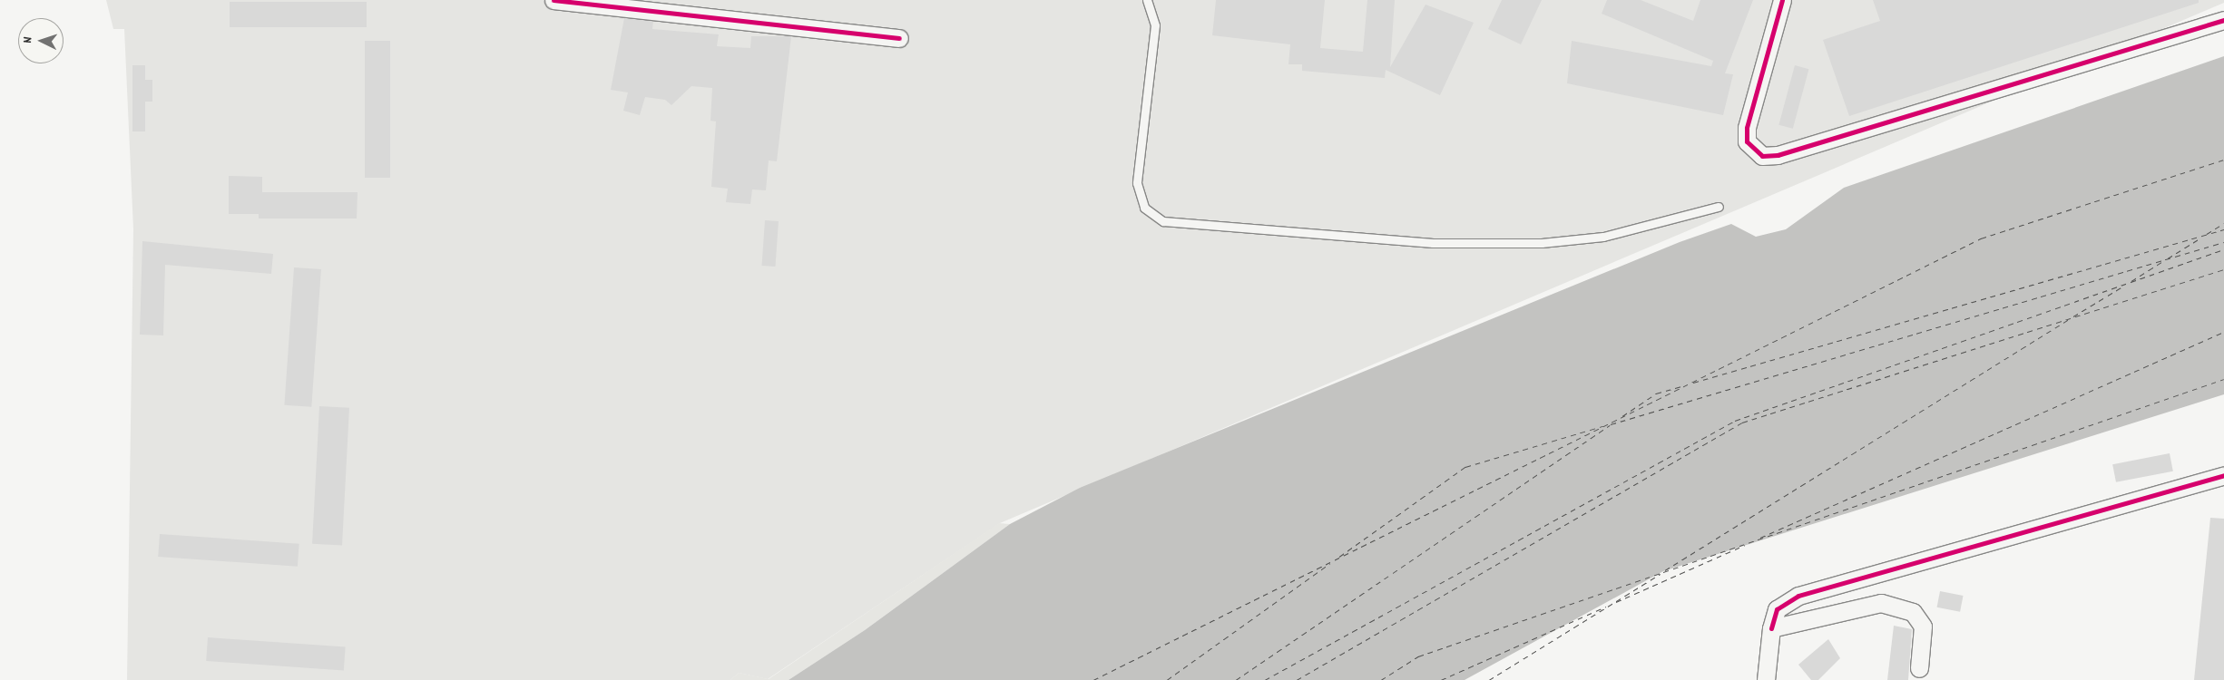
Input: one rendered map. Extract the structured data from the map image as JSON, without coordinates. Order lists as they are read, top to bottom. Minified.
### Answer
{"north":"left"}
